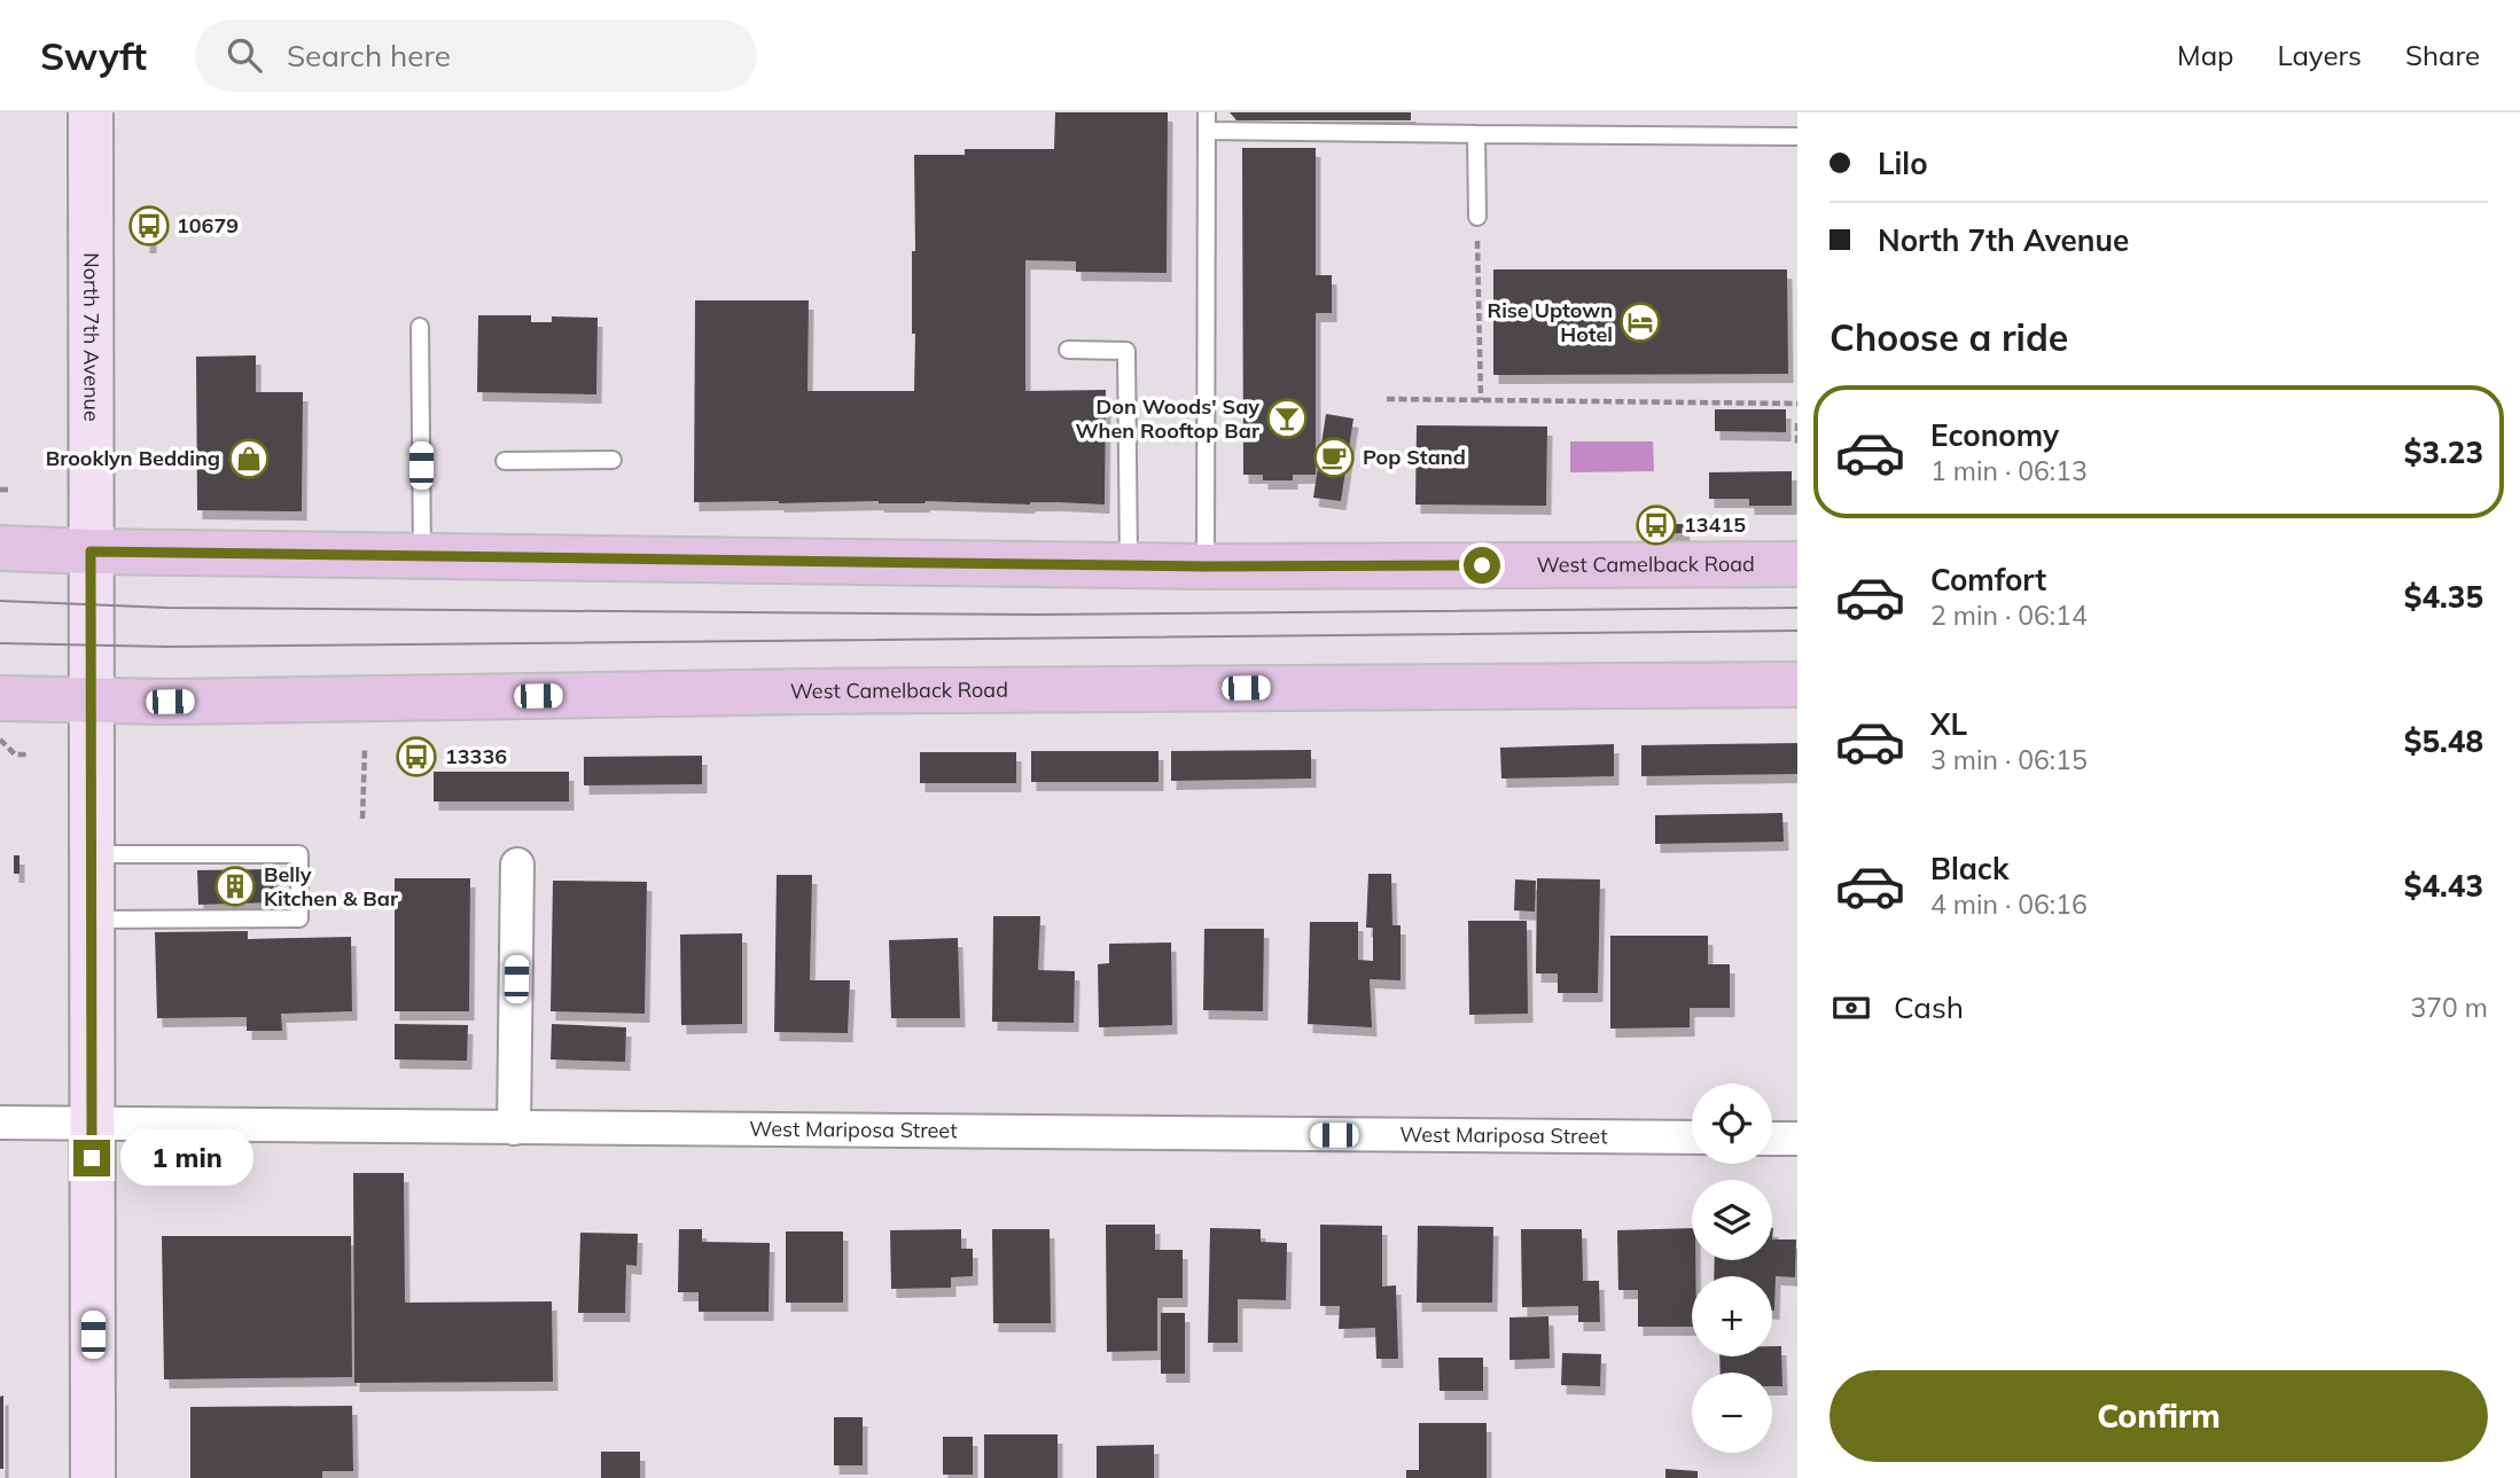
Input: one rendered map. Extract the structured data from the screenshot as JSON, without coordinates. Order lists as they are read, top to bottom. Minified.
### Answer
{"streets":{"main road":["North 7th Avenue","West Camelback Road"],"street":["West Mariposa Street"]},"crossings":[["North 7th Avenue","West Camelback Road"],["North 7th Avenue","West Mariposa Street"]],"places":{"bus stop":["10679","13415","13336"],"hotel":["Rise Uptown Hotel"],"bar":["Don Woods' Say When Rooftop Bar"],"cafe":["Pop Stand"],"shop":["Brooklyn Bedding"],"building":["Belly Kitchen & Bar"]},"page":{"header":"Swyft","search":"Search here","nav":["Map","Layers","Share"],"banner":["Lilo","North 7th Avenue"],"heading":"Choose a ride","list":[{"name":"Economy","note":"1 min · 06:13","value":"$3.23"},{"name":"Comfort","note":"2 min · 06:14","value":"$4.35"},{"name":"XL","note":"3 min · 06:15","value":"$5.48"},{"name":"Black","note":"4 min · 06:16","value":"$4.43"}],"pay":["Cash","370 m"],"map_buttons":["+","−"],"bubble":"1 min","buttons":"Confirm"}}
